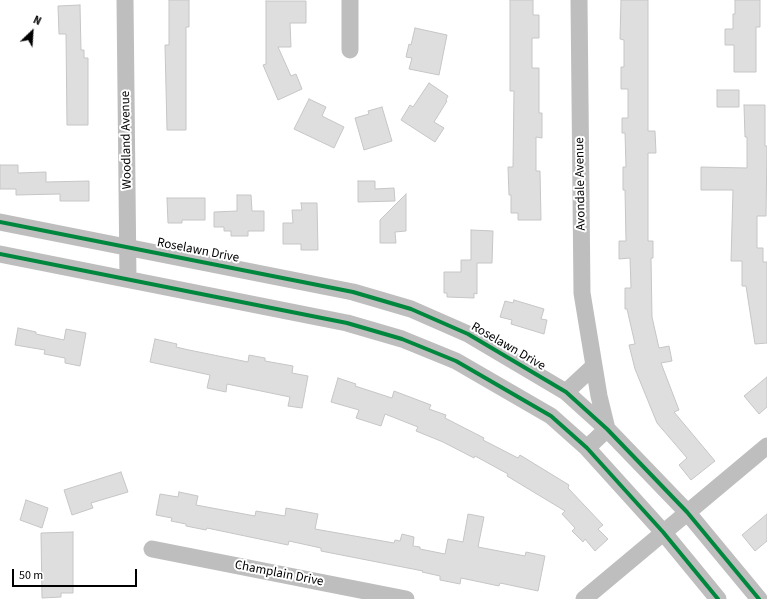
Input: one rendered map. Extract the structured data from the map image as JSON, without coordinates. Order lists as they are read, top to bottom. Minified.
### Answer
{"streets":{"street":["Woodland Avenue","Avondale Avenue","Roselawn Drive","Champlain Drive"]},"crossings":[["Woodland Avenue","Roselawn Drive"],["Avondale Avenue","Roselawn Drive"]],"scale_bar":"50 m","north":"top right"}
